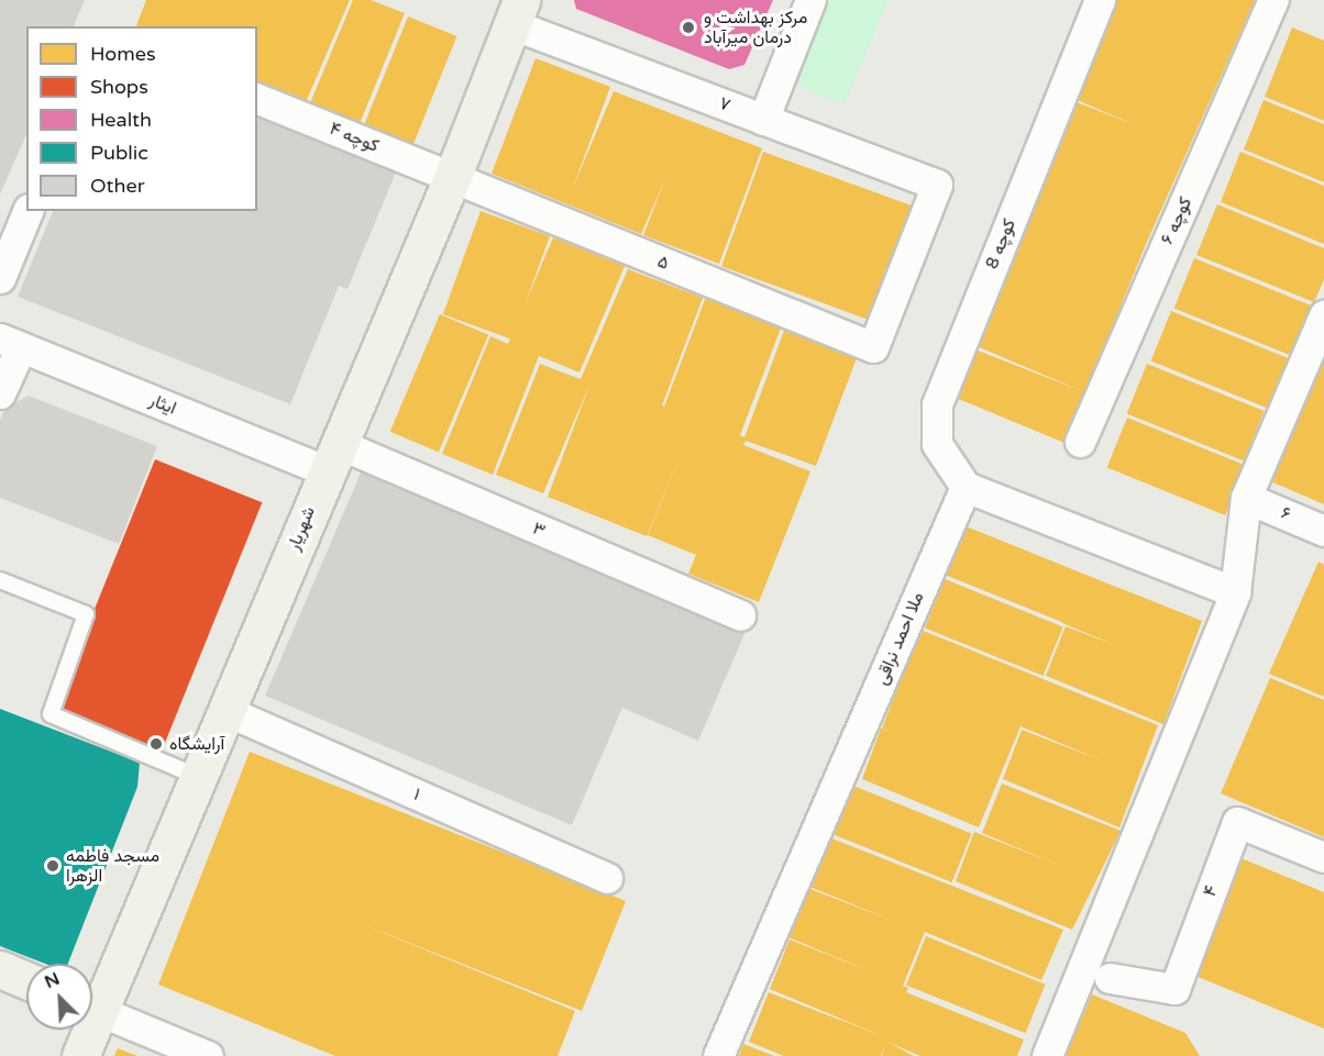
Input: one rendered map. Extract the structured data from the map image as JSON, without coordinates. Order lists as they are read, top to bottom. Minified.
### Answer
{"streets":{"main road":["شهریار"],"street":["۷","کوچه ۴","کوچه ۶","کوچه 8","۵","ایثار","۶","۳","ملا احمد نراقی","۱","۴"]},"crossings":[["۷","۵"],["۷","شهریار"],["کوچه ۴","۵"],["کوچه ۴","شهریار"],["کوچه 8","ملا احمد نراقی"],["۵","شهریار"],["ایثار","شهریار"],["ایثار","۳"],["شهریار","۳"],["شهریار","۱"]],"places":["مرکز بهداشت و درمان میرآباد","آرایشگاه","مسجد فاطمه الزهرا"],"legend":["Homes","Shops","Health","Public","Other"],"north":"top left"}
